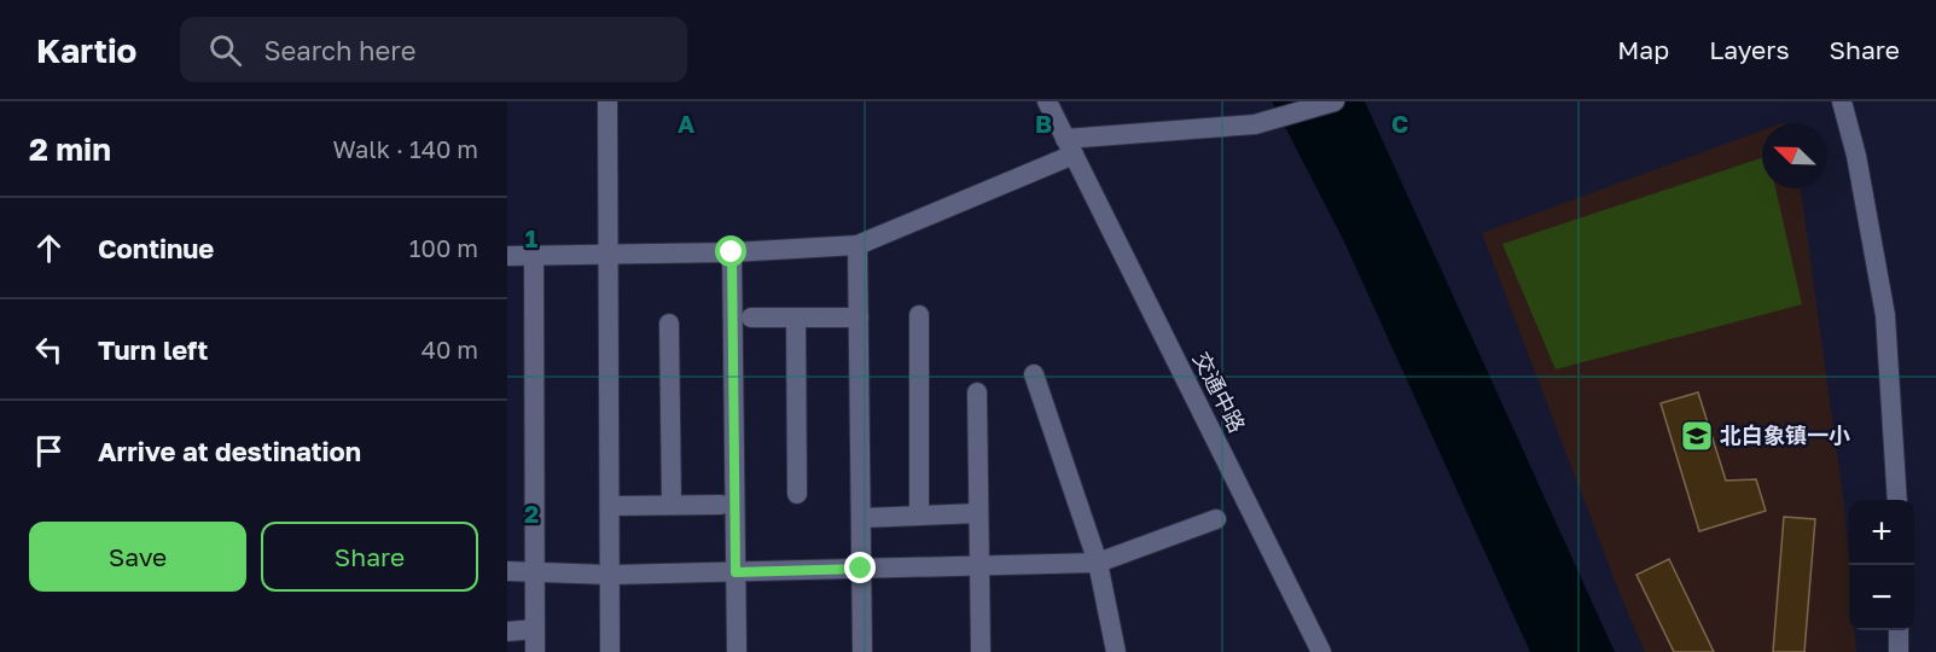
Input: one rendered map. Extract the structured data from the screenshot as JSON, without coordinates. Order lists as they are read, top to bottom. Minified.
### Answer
{"streets":{"street":["交通中路"]},"places":{"school or university":["北白象镇一小"]},"north":"top left","page":{"header":"Kartio","search":"Search here","nav":["Map","Layers","Share"],"heading":["2 min","Walk · 140 m"],"list":[["Continue","100 m"],["Turn left","40 m"],"Arrive at destination"],"buttons":["Save","Share"],"map_buttons":["+","−"]},"grid":{"columns":["A","B","C"],"rows":["1","2"]}}
